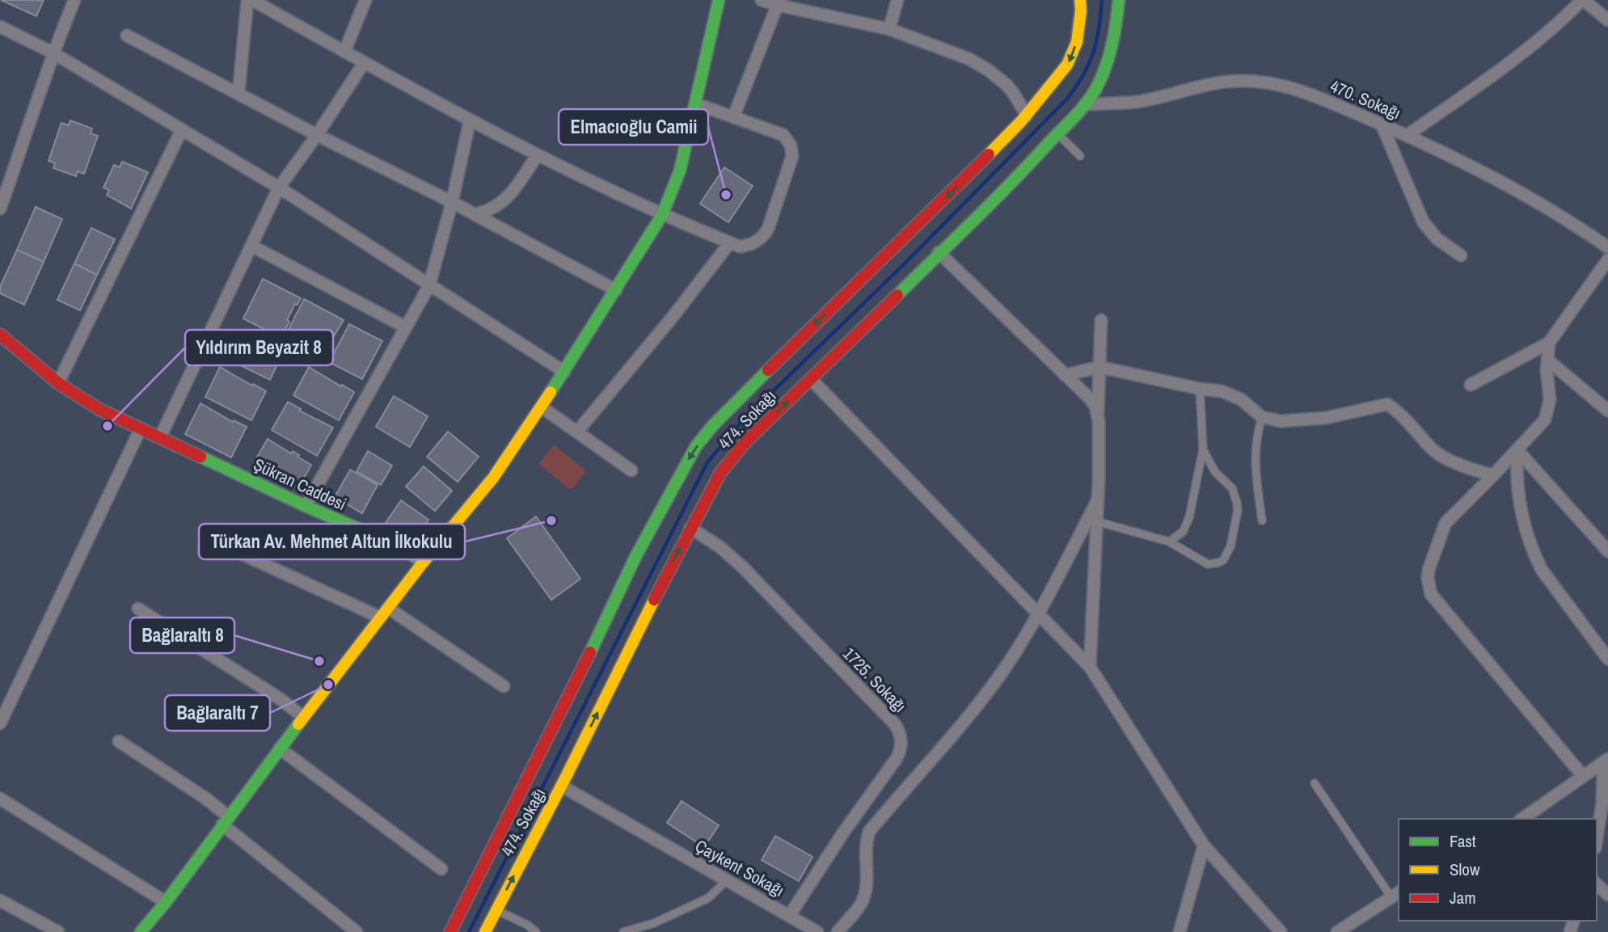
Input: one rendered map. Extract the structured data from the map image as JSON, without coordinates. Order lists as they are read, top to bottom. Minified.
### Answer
{"streets":{"street":["470. Sokağı","474. Sokağı","Şükran Caddesi","1725. Sokağı","Çaykent Sokağı"]},"crossings":[["470. Sokağı","474. Sokağı"],["474. Sokağı","1725. Sokağı"],["474. Sokağı","Çaykent Sokağı"],["1725. Sokağı","Çaykent Sokağı"]],"places":["Elmacıoğlu Camii","Yıldırım Beyazit 8","Türkan Av. Mehmet Altun İlkokulu","Bağlaraltı 8","Bağlaraltı 7"],"legend":["Fast","Slow","Jam"]}
